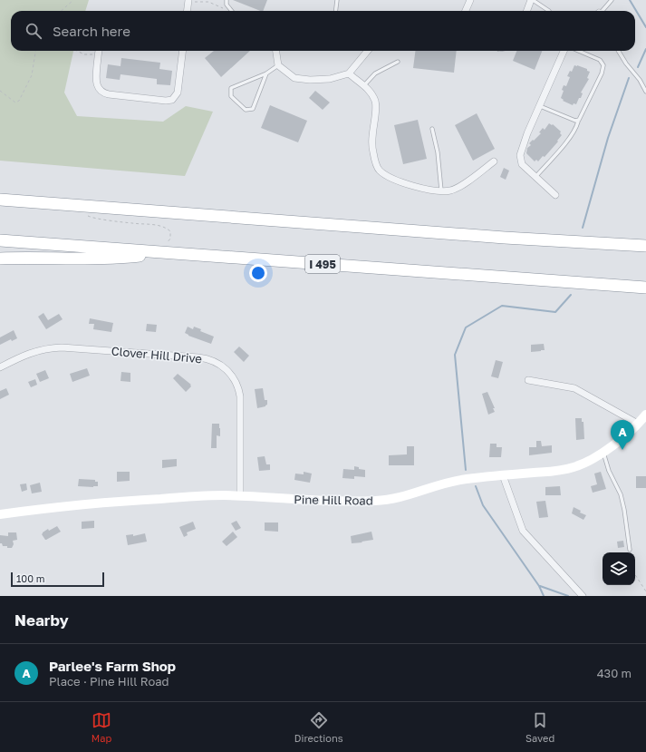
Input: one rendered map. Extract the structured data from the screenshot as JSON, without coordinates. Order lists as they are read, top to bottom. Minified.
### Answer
{"streets":{"highway":["I 495"],"street":["Clover Hill Drive","Pine Hill Road"]},"crossings":[["Clover Hill Drive","Pine Hill Road"]],"scale_bar":"100 m","page":{"search":"Search here","pins":"A","scale":"100 m","heading":"Nearby","list":[{"mark":"A","name":"Parlee's Farm Shop","note":"Place · Pine Hill Road","value":"430 m"}],"nav":["Map","Directions","Saved"]}}
